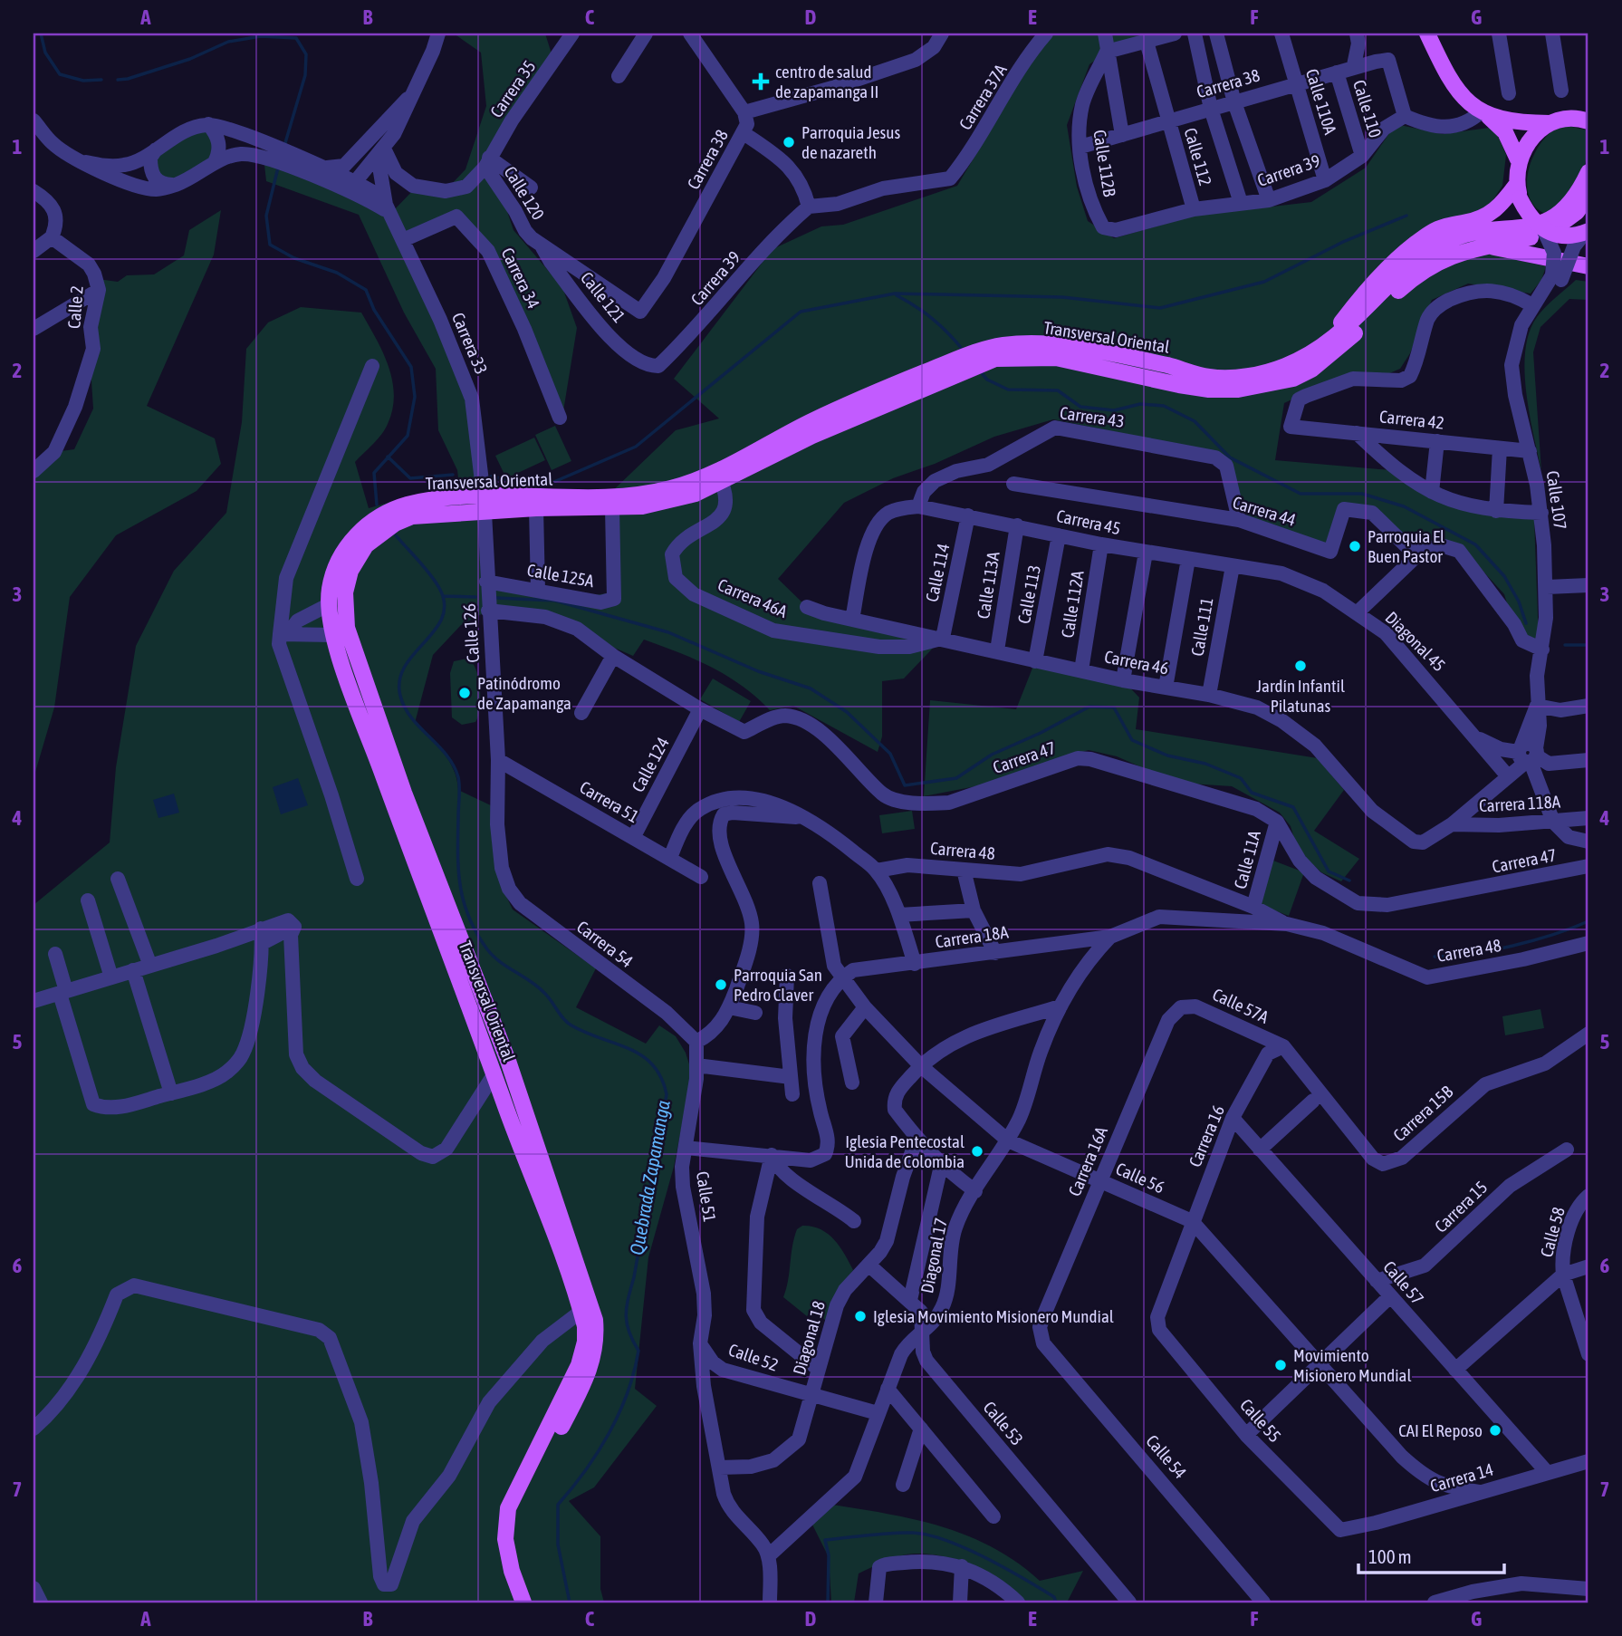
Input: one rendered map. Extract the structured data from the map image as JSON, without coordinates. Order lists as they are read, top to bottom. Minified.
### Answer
{"streets":{"main road":["Transversal Oriental"],"street":["Carrera 38","Carrera 35","Carrera 37A","Calle 110A","Calle 110","Calle 112","Calle 112B","Carrera 39","Calle 120","Carrera 34","Calle 121","Calle 2","Carrera 33","Carrera 43","Carrera 42","Calle 107","Carrera 44","Carrera 45","Calle 114","Calle 125A","Calle 113A","Calle 113","Carrera 46A","Calle 112A","Calle 111","Calle 126","Diagonal 45","Carrera 46","Carrera 47","Calle 124","Carrera 51","Carrera 118A","Carrera 48","Calle 11A","Carrera 18A","Carrera 54","Calle 57A","Carrera 15B","Carrera 16","Carrera 16A","Calle 56","Calle 51","Carrera 15","Calle 58","Diagonal 17","Calle 57","Diagonal 18","Calle 52","Calle 55","Calle 53","Calle 54","Carrera 14"]},"crossings":[["Carrera 38","Calle 110A"],["Carrera 38","Calle 110"],["Carrera 38","Calle 112"],["Carrera 38","Calle 112B"],["Carrera 38","Carrera 39"],["Carrera 38","Calle 120"],["Carrera 35","Calle 120"],["Carrera 37A","Carrera 39"],["Calle 110A","Carrera 39"],["Calle 110","Carrera 39"],["Calle 112","Calle 112B"],["Calle 112","Carrera 39"],["Calle 112B","Carrera 39"],["Carrera 39","Calle 121"],["Calle 120","Calle 121"],["Carrera 34","Carrera 33"],["Transversal Oriental","Carrera 33"],["Transversal Oriental","Calle 125A"],["Transversal Oriental","Carrera 46A"],["Transversal Oriental","Calle 126"],["Carrera 33","Calle 126"],["Carrera 43","Carrera 44"],["Carrera 43","Carrera 45"],["Carrera 42","Calle 107"],["Calle 107","Diagonal 45"],["Calle 107","Carrera 118A"],["Carrera 45","Calle 114"],["Carrera 45","Calle 113A"],["Carrera 45","Calle 113"],["Carrera 45","Calle 112A"],["Carrera 45","Calle 111"],["Carrera 45","Diagonal 45"],["Carrera 45","Carrera 46"],["Calle 114","Carrera 46A"],["Calle 114","Carrera 46"],["Calle 125A","Calle 126"],["Calle 113A","Carrera 46"],["Calle 113","Carrera 46"],["Carrera 46A","Carrera 46"],["Calle 112A","Carrera 46"],["Calle 111","Carrera 46"],["Calle 126","Carrera 47"],["Calle 126","Carrera 51"],["Calle 126","Carrera 54"],["Carrera 46","Carrera 118A"],["Carrera 47","Calle 124"],["Carrera 47","Calle 11A"],["Calle 124","Carrera 51"],["Carrera 48","Calle 11A"],["Carrera 48","Carrera 18A"],["Carrera 48","Diagonal 17"],["Carrera 18A","Calle 56"],["Carrera 18A","Diagonal 17"],["Carrera 54","Calle 51"],["Calle 57A","Carrera 15B"],["Calle 57A","Carrera 16"],["Calle 57A","Carrera 16A"],["Carrera 15B","Carrera 16"],["Carrera 16","Calle 56"],["Carrera 16","Calle 57"],["Carrera 16","Calle 55"],["Carrera 16A","Calle 56"],["Carrera 16A","Calle 54"],["Calle 56","Diagonal 17"],["Calle 56","Carrera 14"],["Calle 51","Diagonal 17"],["Calle 51","Diagonal 18"],["Calle 51","Calle 52"],["Carrera 15","Calle 57"],["Diagonal 17","Calle 52"],["Diagonal 17","Calle 53"],["Calle 57","Carrera 14"],["Diagonal 18","Calle 52"],["Diagonal 18","Calle 53"],["Calle 55","Carrera 14"]],"water":["Quebrada Zapamanga"],"places":{"health":["centro de salud de zapamanga II"],"other":["Parroquia Jesus de nazareth","Parroquia El Buen Pastor","Jardín Infantil Pilatunas","Patinódromo de Zapamanga","Parroquia San Pedro Claver","Iglesia Pentecostal Unida de Colombia","Iglesia Movimiento Misionero Mundial","Movimiento Misionero Mundial","CAI El Reposo"]},"scale_bar":"100 m","grid":{"columns":["A","B","C","D","E","F","G"],"rows":["1","2","3","4","5","6","7"]}}
